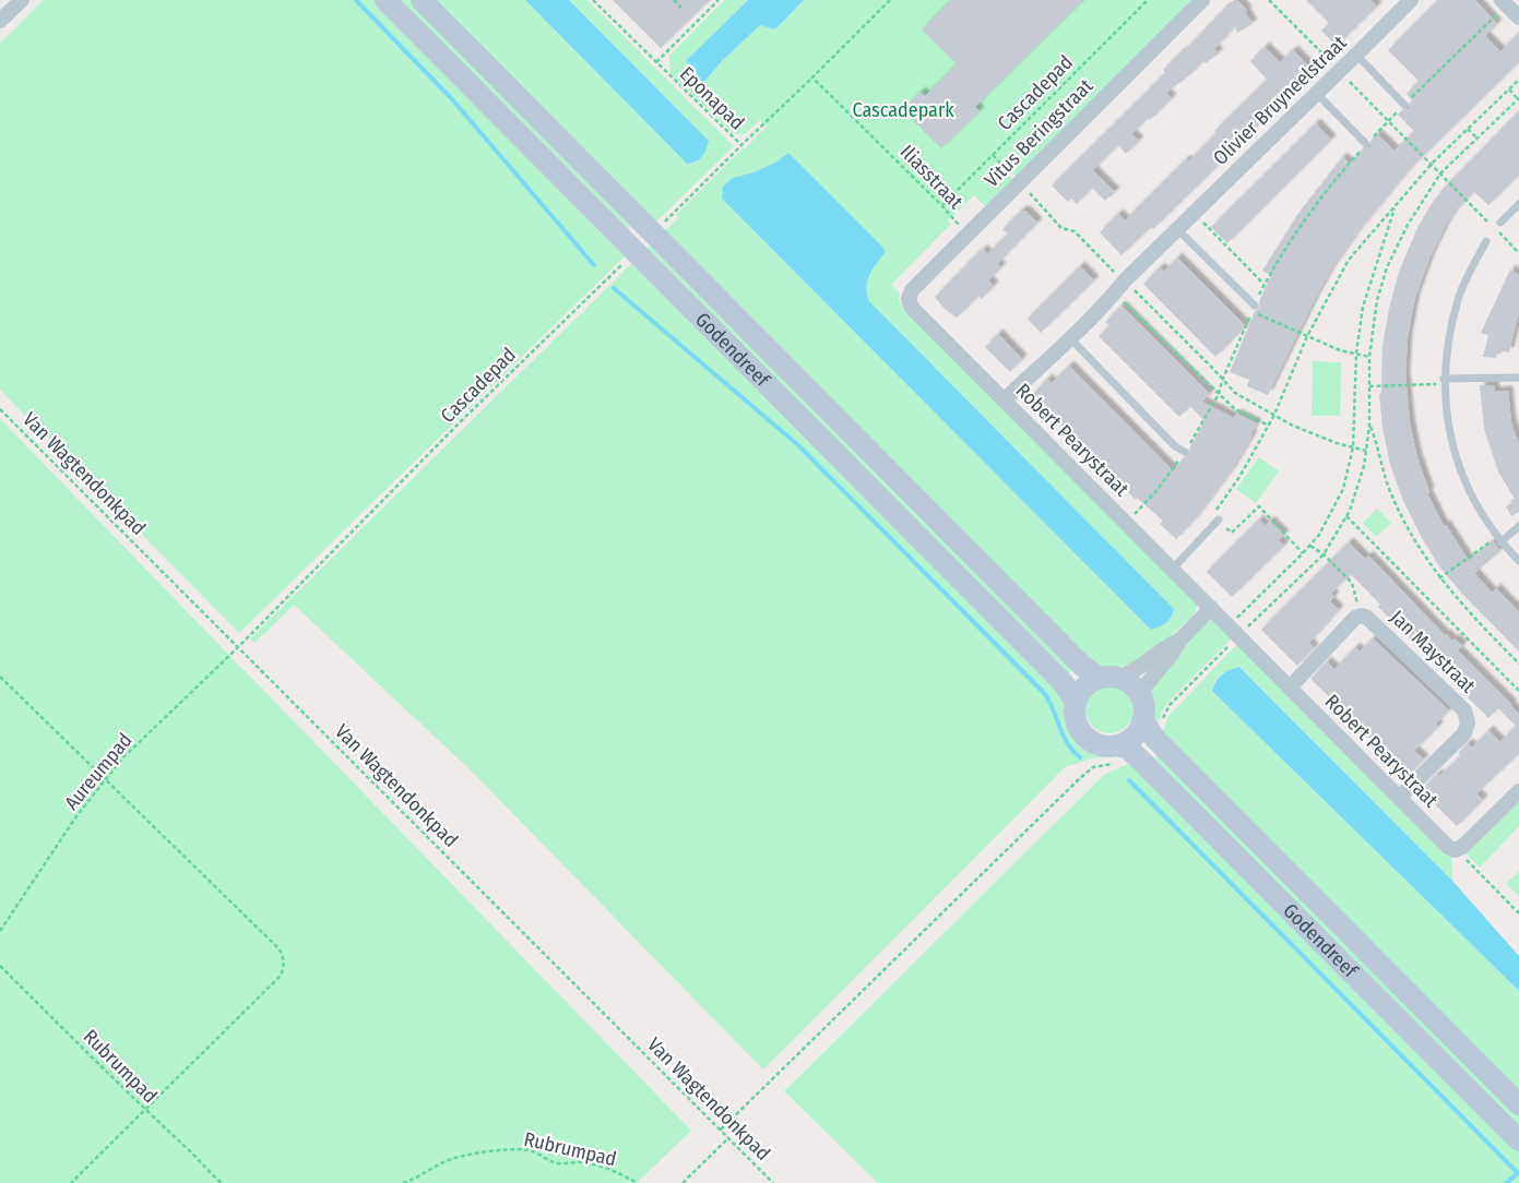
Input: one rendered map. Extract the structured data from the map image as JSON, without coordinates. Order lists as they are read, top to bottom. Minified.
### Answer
{"streets":{"main road":["Godendreef"],"street":["Olivier Bruyneelstraat","Vitus Beringstraat","Robert Pearystraat","Jan Maystraat"],"path":["Cascadepad","Eponapad","Iliasstraat","Van Wagtendonkpad","Aureumpad","Rubrumpad"]},"crossings":[["Cascadepad","Iliasstraat"],["Cascadepad","Godendreef"],["Cascadepad","Van Wagtendonkpad"],["Cascadepad","Aureumpad"],["Eponapad","Iliasstraat"],["Olivier Bruyneelstraat","Robert Pearystraat"],["Vitus Beringstraat","Iliasstraat"],["Vitus Beringstraat","Robert Pearystraat"],["Robert Pearystraat","Jan Maystraat"],["Van Wagtendonkpad","Aureumpad"]],"parks":["Cascadepark"]}
